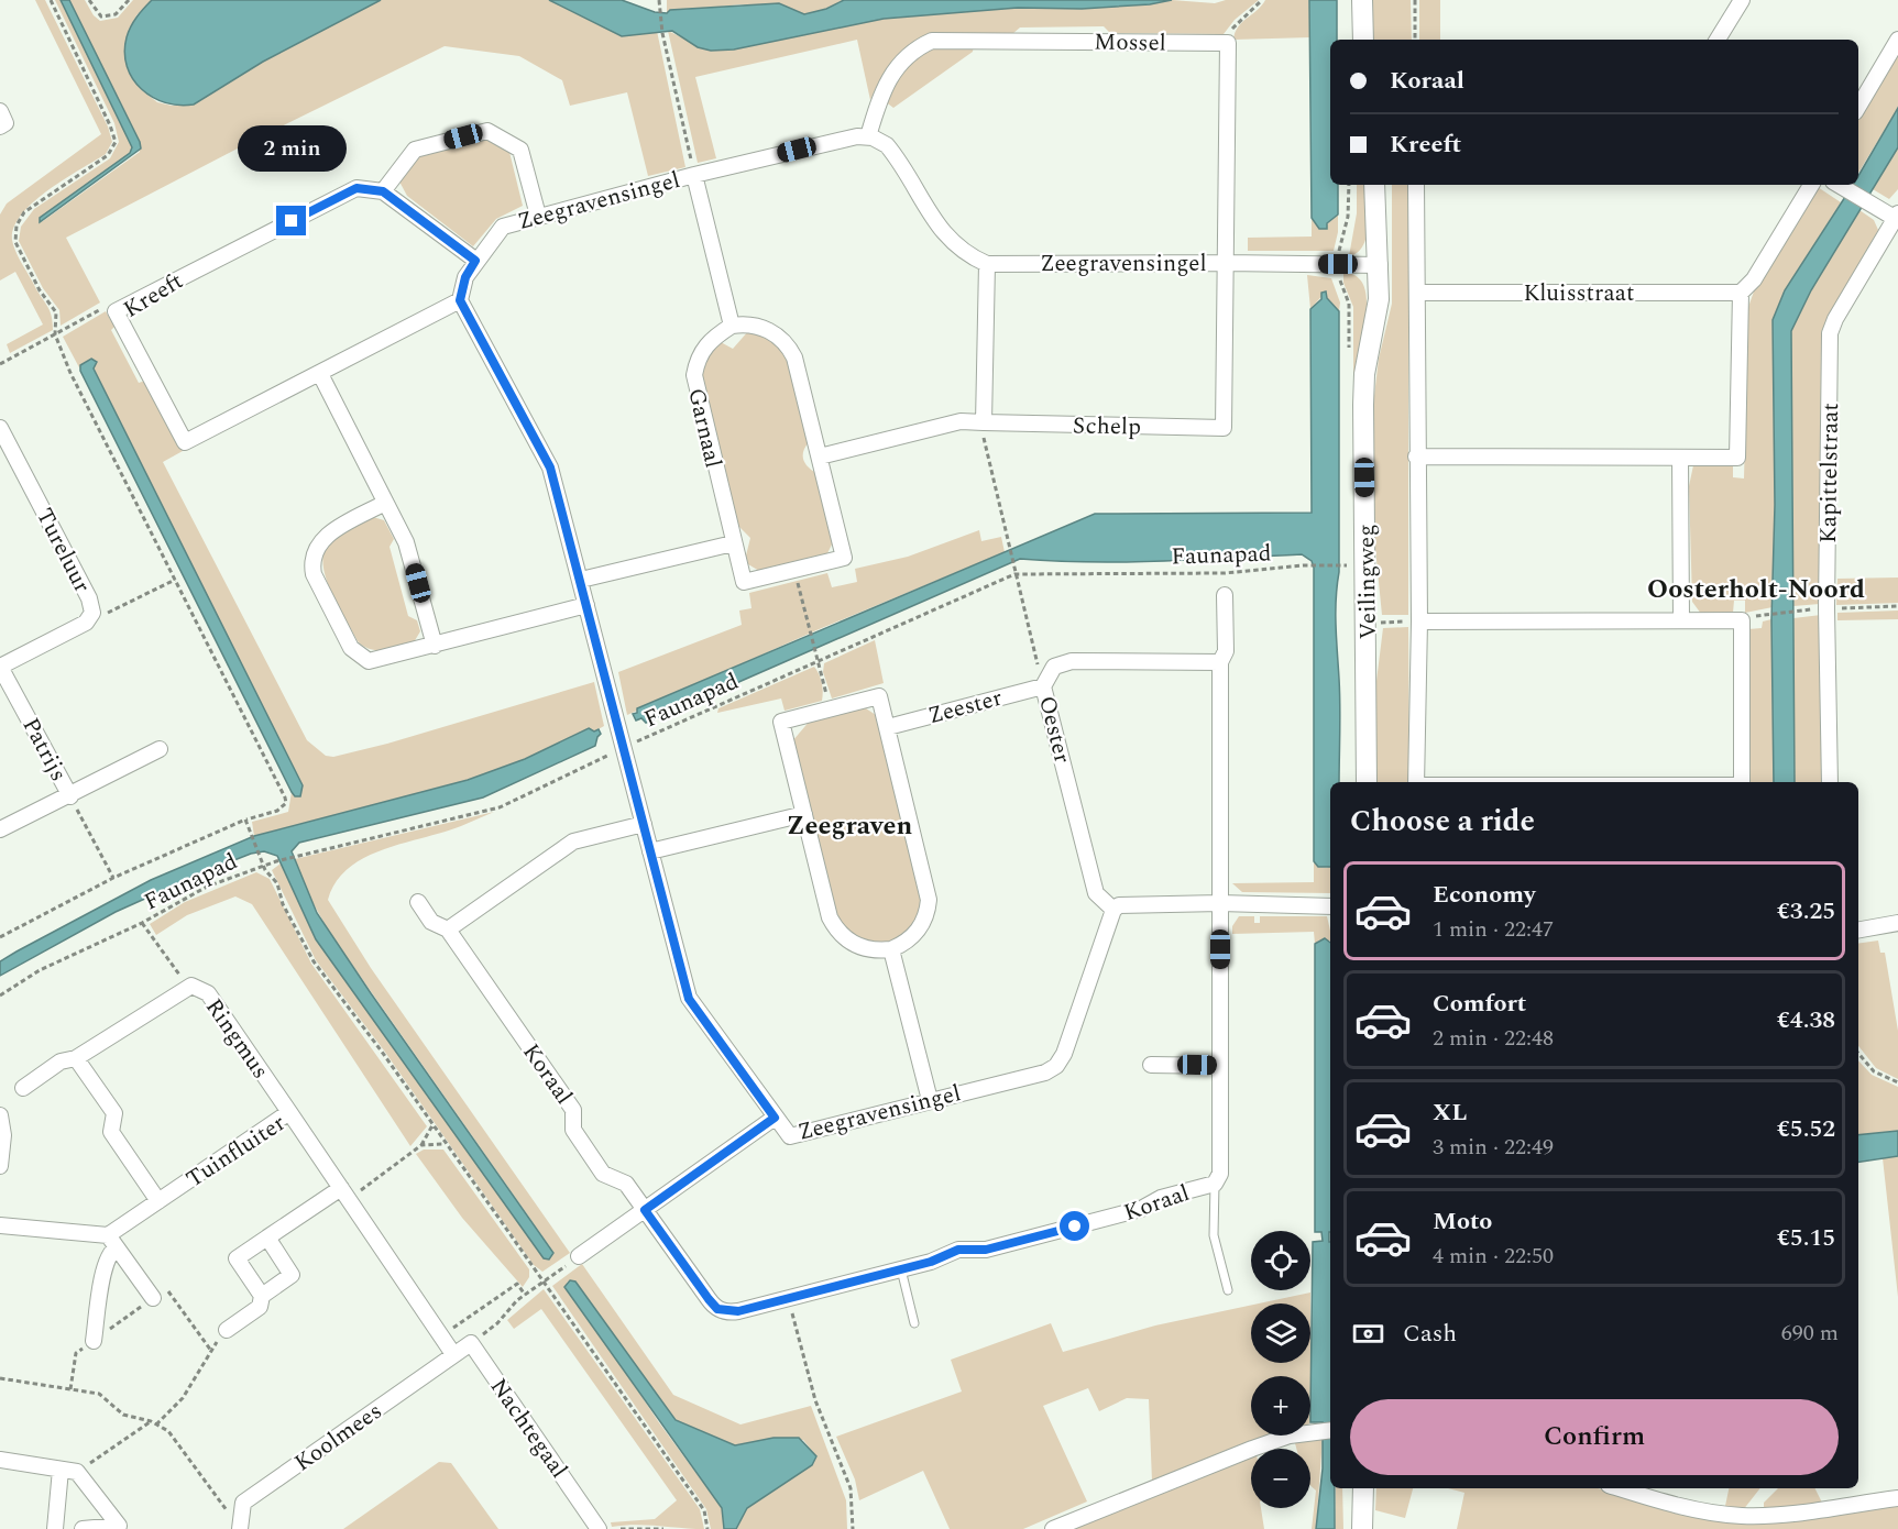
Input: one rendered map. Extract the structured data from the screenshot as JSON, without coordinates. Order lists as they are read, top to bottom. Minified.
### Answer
{"streets":{"street":["Mossel","Zeegravensingel","Kluisstraat","Kreeft","Schelp","Garnaal","Kapittelstraat","Tureluur","Veilingweg","Zeester","Oester","Patrijs","Ringmus","Koraal","Tuinfluiter","Nachtegaal","Koolmees"],"path":["Faunapad"]},"crossings":[["Mossel","Zeegravensingel"],["Zeegravensingel","Kreeft"],["Zeegravensingel","Schelp"],["Zeegravensingel","Faunapad"],["Zeegravensingel","Veilingweg"],["Zeegravensingel","Oester"],["Tureluur","Patrijs"],["Zeester","Oester"],["Ringmus","Tuinfluiter"],["Tuinfluiter","Koolmees"]],"districts":["Oosterholt-Noord","Zeegraven"],"page":{"banner":["Koraal","Kreeft"],"bubble":"2 min","heading":"Choose a ride","list":[{"name":"Economy","note":"1 min · 22:47","value":"€3.25"},{"name":"Comfort","note":"2 min · 22:48","value":"€4.38"},{"name":"XL","note":"3 min · 22:49","value":"€5.52"},{"name":"Moto","note":"4 min · 22:50","value":"€5.15"}],"map_buttons":["+","−"],"pay":["Cash","690 m"],"buttons":"Confirm"}}
